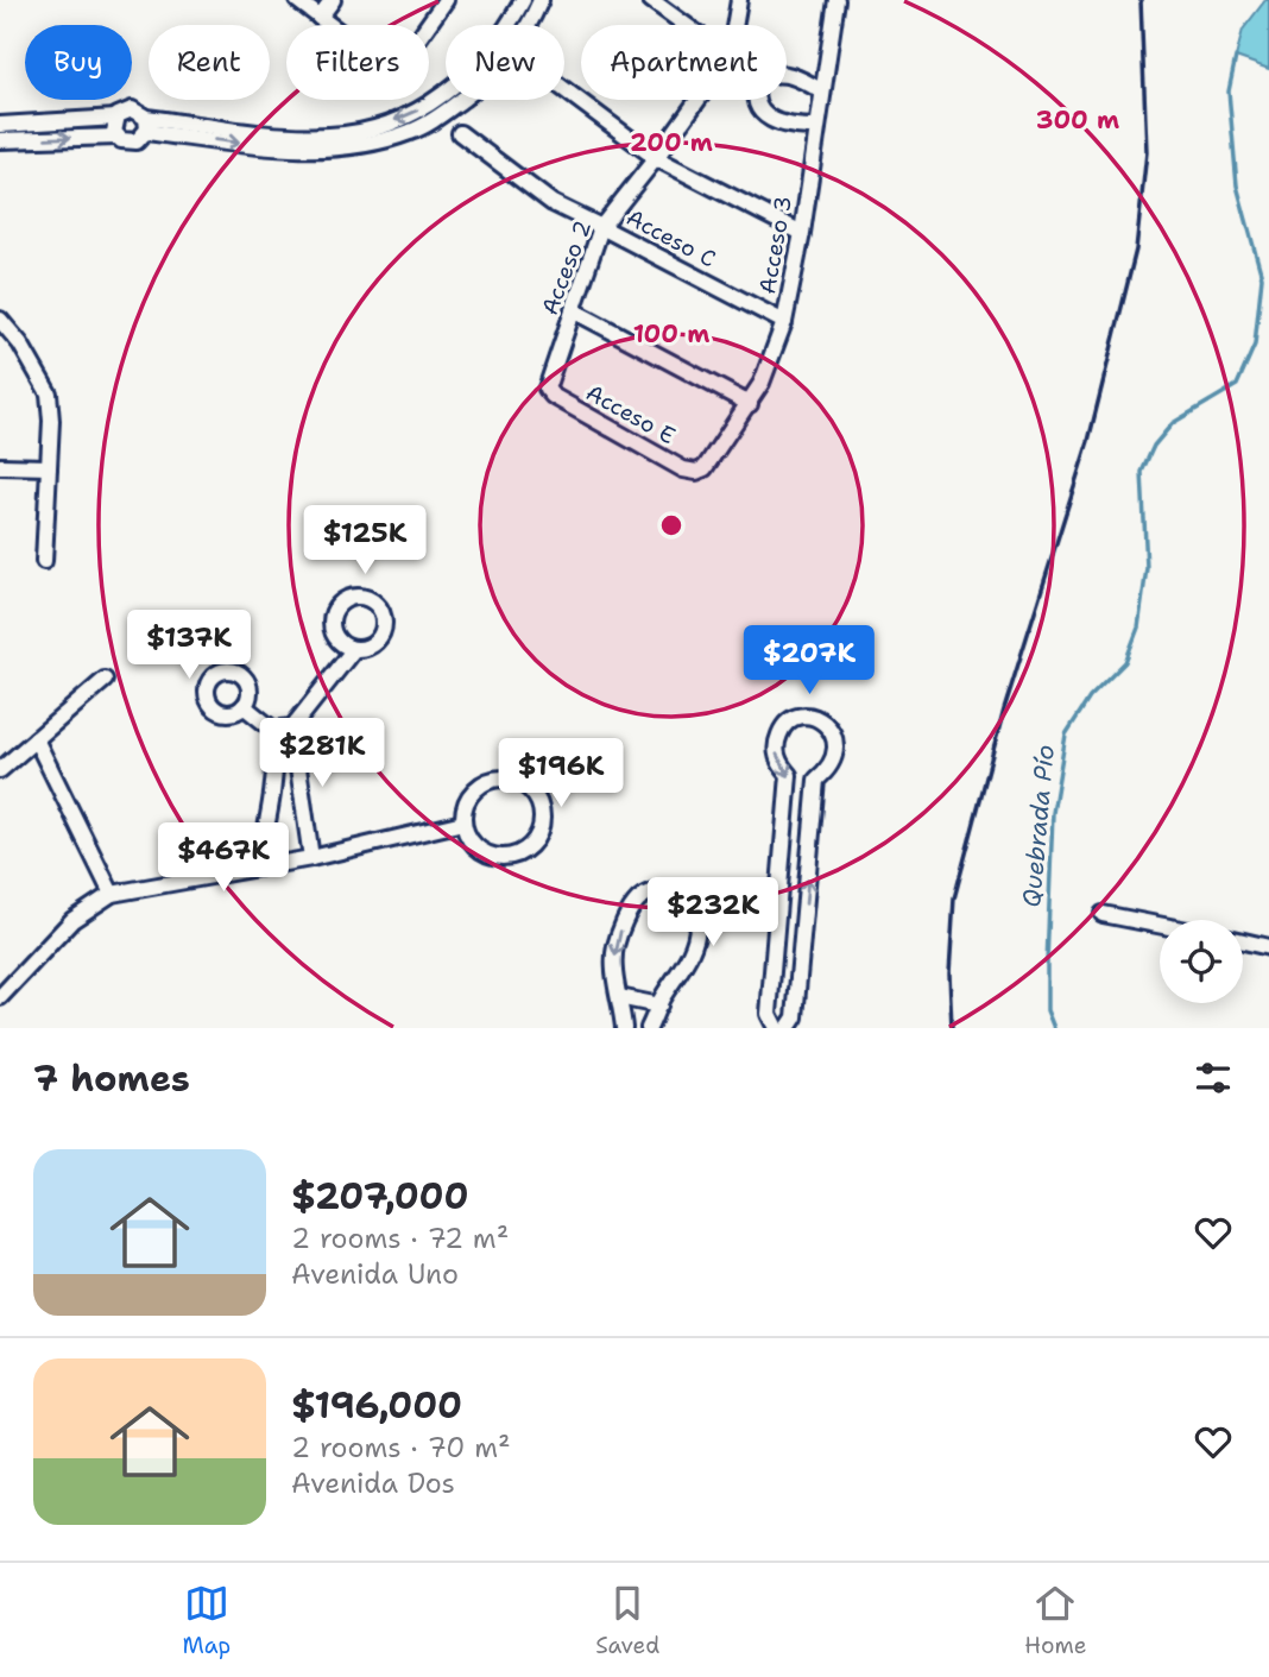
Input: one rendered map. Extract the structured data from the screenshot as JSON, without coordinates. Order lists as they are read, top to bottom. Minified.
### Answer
{"streets":{"street":["Acceso C","Acceso 3","Acceso 2","Acceso E"]},"crossings":[["Acceso C","Acceso 3"],["Acceso C","Acceso 2"],["Acceso 3","Acceso E"],["Acceso 2","Acceso E"]],"water":["Quebrada Pío"],"page":{"chip":["Buy","Rent","Filters","New","Apartment"],"price":["$125K","$137K","$207K","$281K","$196K","$467K","$232K"],"heading":"7 homes","list":[{"name":"$207,000","note":"2 rooms · 72 m² · Avenida Uno"},{"name":"$196,000","note":"2 rooms · 70 m² · Avenida Dos"}],"tabs":["Map","Saved","Home"]},"rings":["300 m","200 m","100 m"]}
